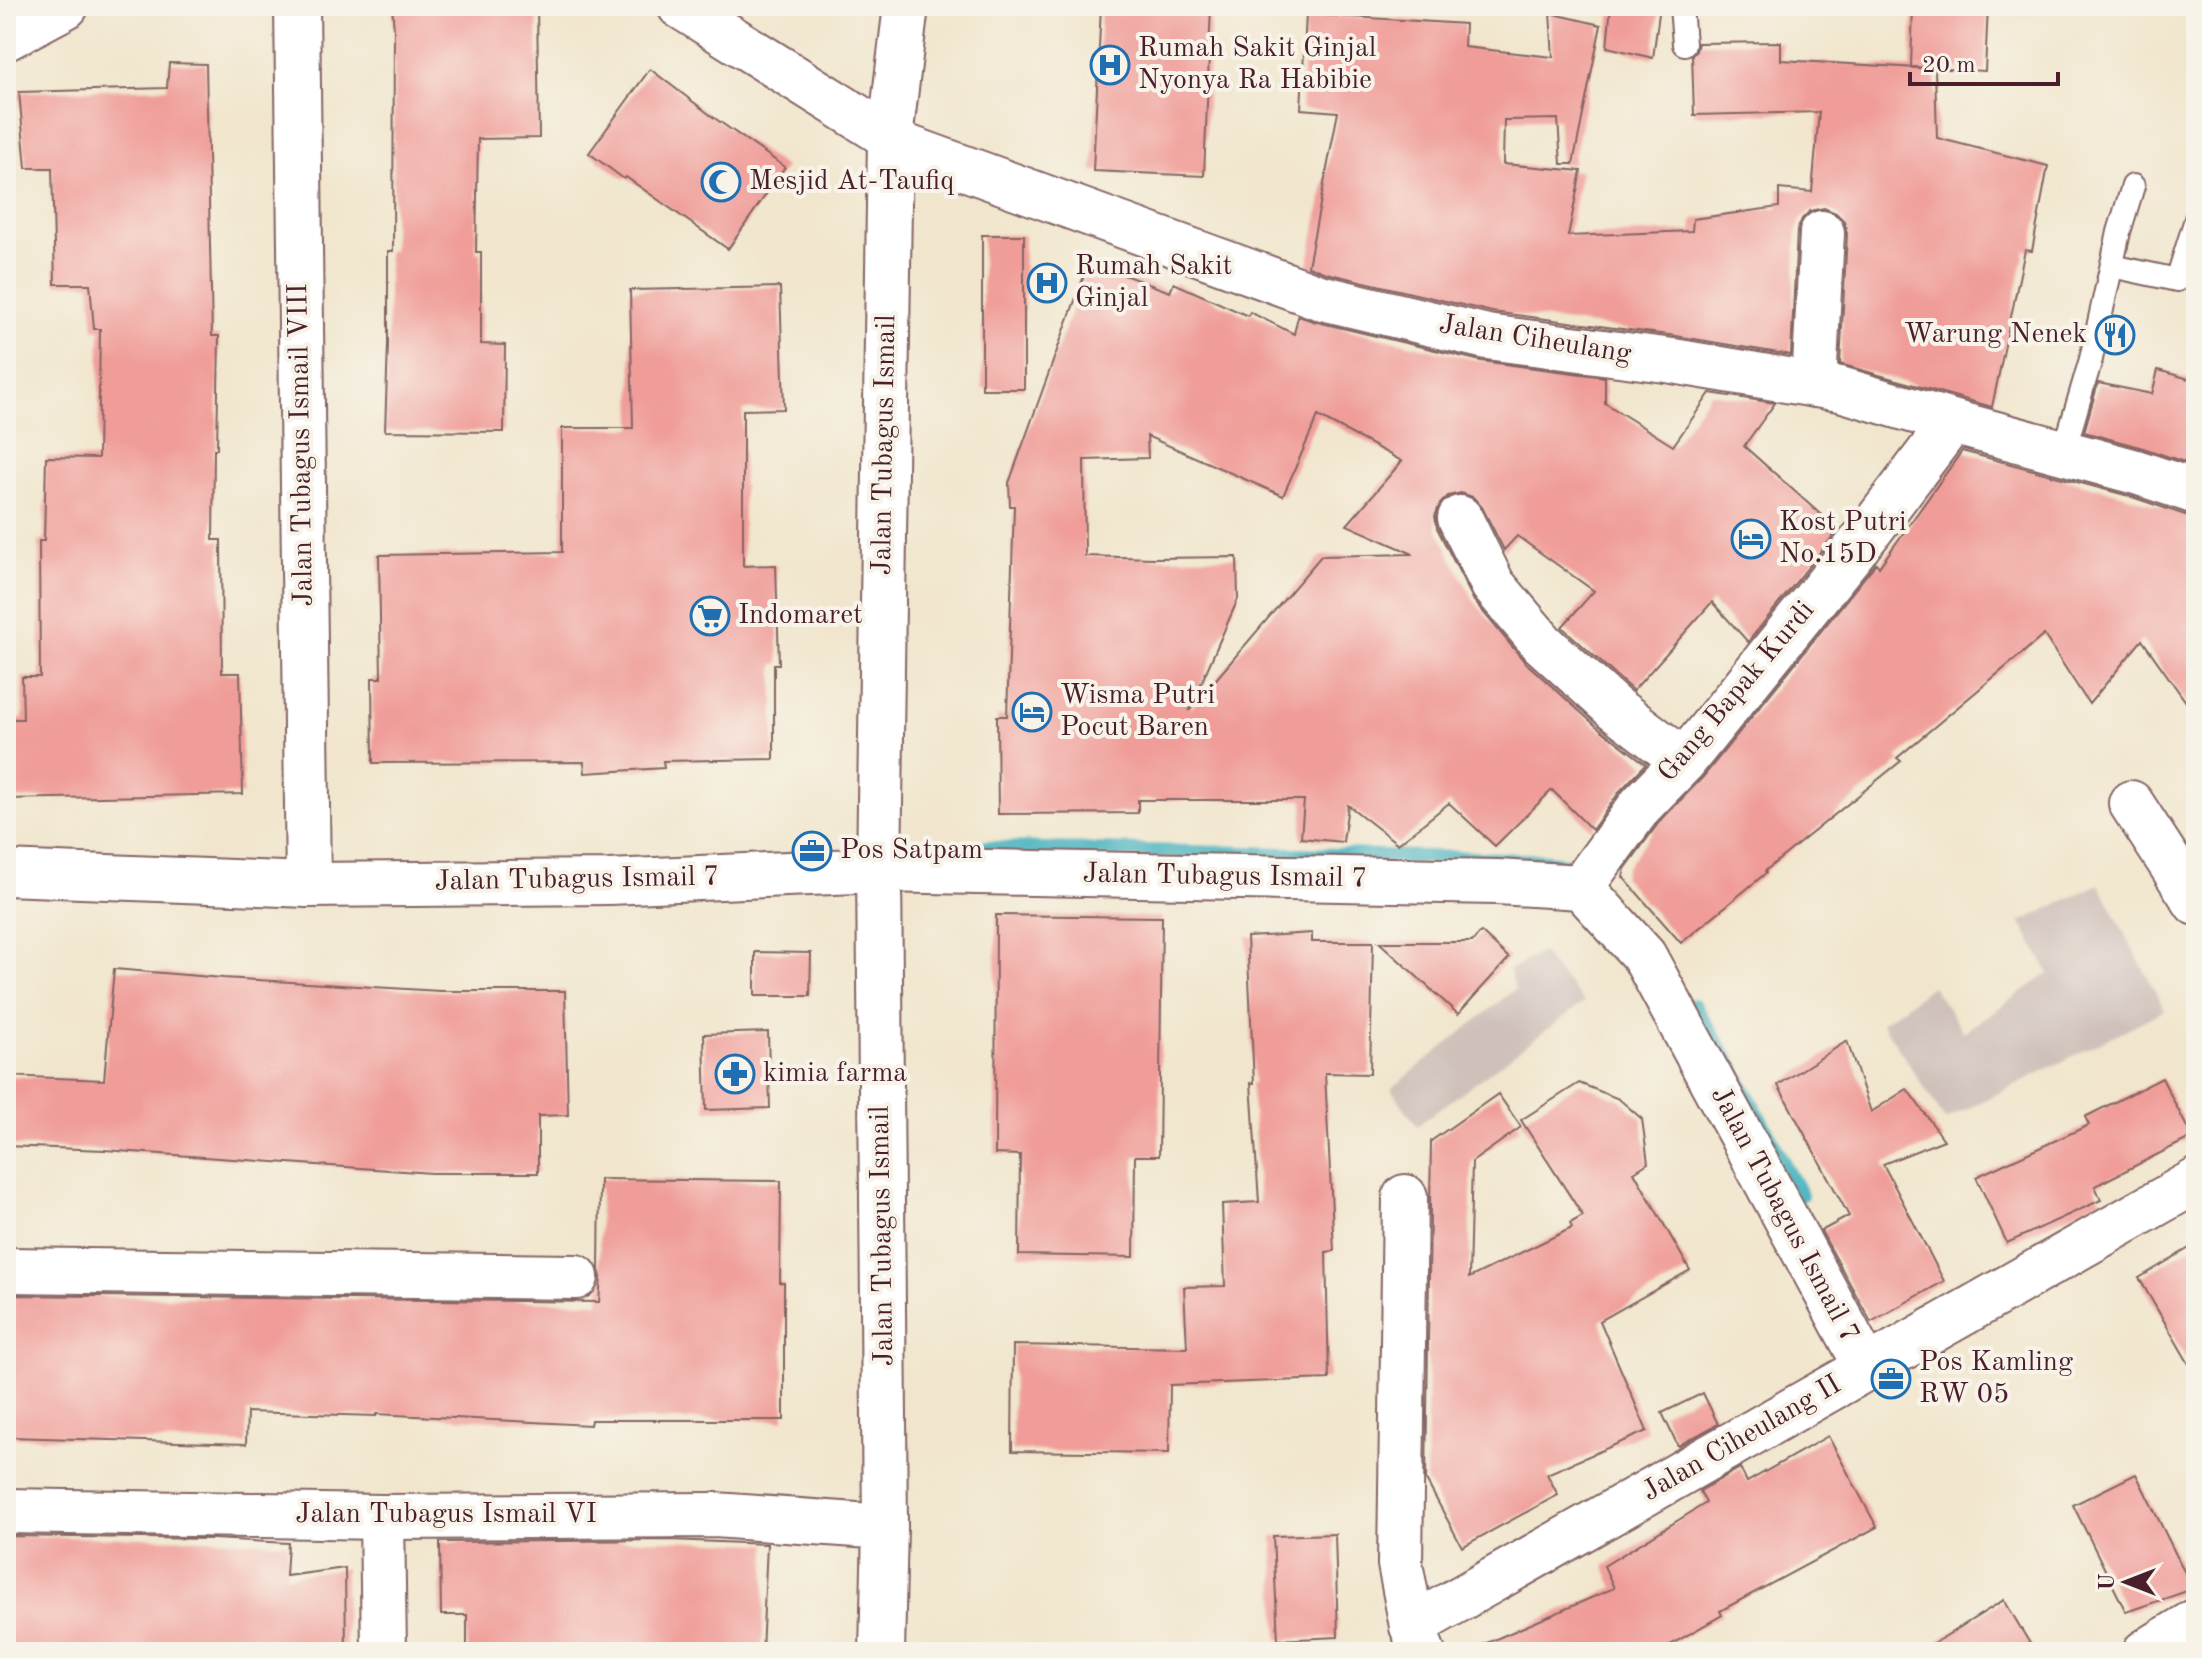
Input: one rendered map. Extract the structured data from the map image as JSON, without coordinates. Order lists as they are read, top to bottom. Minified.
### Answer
{"streets":{"street":["Jalan Ciheulang","Jalan Tubagus Ismail VIII","Jalan Tubagus Ismail","Gang Bapak Kurdi","Jalan Tubagus Ismail 7","Jalan Ciheulang II","Jalan Tubagus Ismail VI"]},"crossings":[["Jalan Ciheulang","Jalan Tubagus Ismail"],["Jalan Ciheulang","Gang Bapak Kurdi"],["Jalan Tubagus Ismail VIII","Jalan Tubagus Ismail 7"],["Jalan Tubagus Ismail","Jalan Tubagus Ismail 7"],["Jalan Tubagus Ismail","Jalan Tubagus Ismail VI"],["Gang Bapak Kurdi","Jalan Tubagus Ismail 7"],["Jalan Tubagus Ismail 7","Jalan Ciheulang II"]],"places":{"hospital":["Rumah Sakit Ginjal Nyonya Ra Habibie","Rumah Sakit Ginjal"],"mosque":["Mesjid At-Taufiq"],"restaurant":["Warung Nenek"],"hotel":["Kost Putri No.15D","Wisma Putri Pocut Baren"],"supermarket":["Indomaret"],"office":["Pos Satpam","Pos Kamling RW 05"],"pharmacy":["kimia farma"]},"scale_bar":"20 m","north":"left"}
